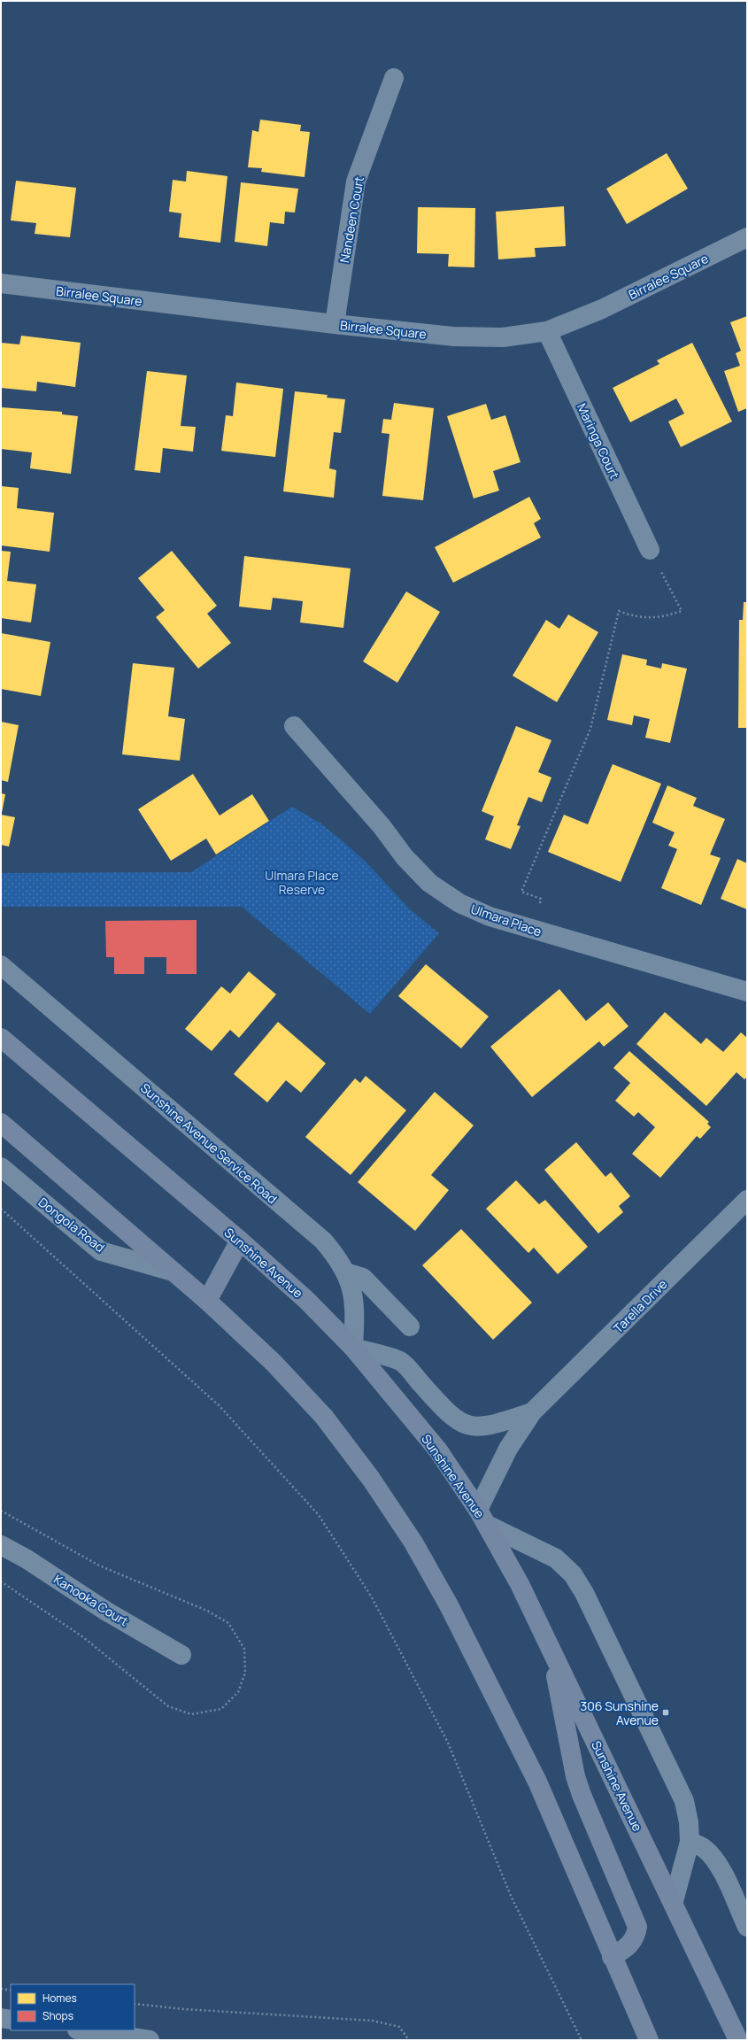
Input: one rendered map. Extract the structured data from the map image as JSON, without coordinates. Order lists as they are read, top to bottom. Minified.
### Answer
{"streets":{"main road":["Sunshine Avenue"],"street":["Nandeen Court","Birralee Square","Maringa Court","Ulmara Place","Sunshine Avenue Service Road","Dongola Road","Tarella Drive","Kanooka Court"]},"crossings":[["Nandeen Court","Birralee Square"],["Birralee Square","Maringa Court"],["Sunshine Avenue Service Road","Sunshine Avenue"],["Sunshine Avenue Service Road","Tarella Drive"],["Sunshine Avenue","Tarella Drive"]],"parks":["Ulmara Place Reserve"],"places":{"transit":["306 Sunshine Avenue"]},"legend":["Homes","Shops"]}
